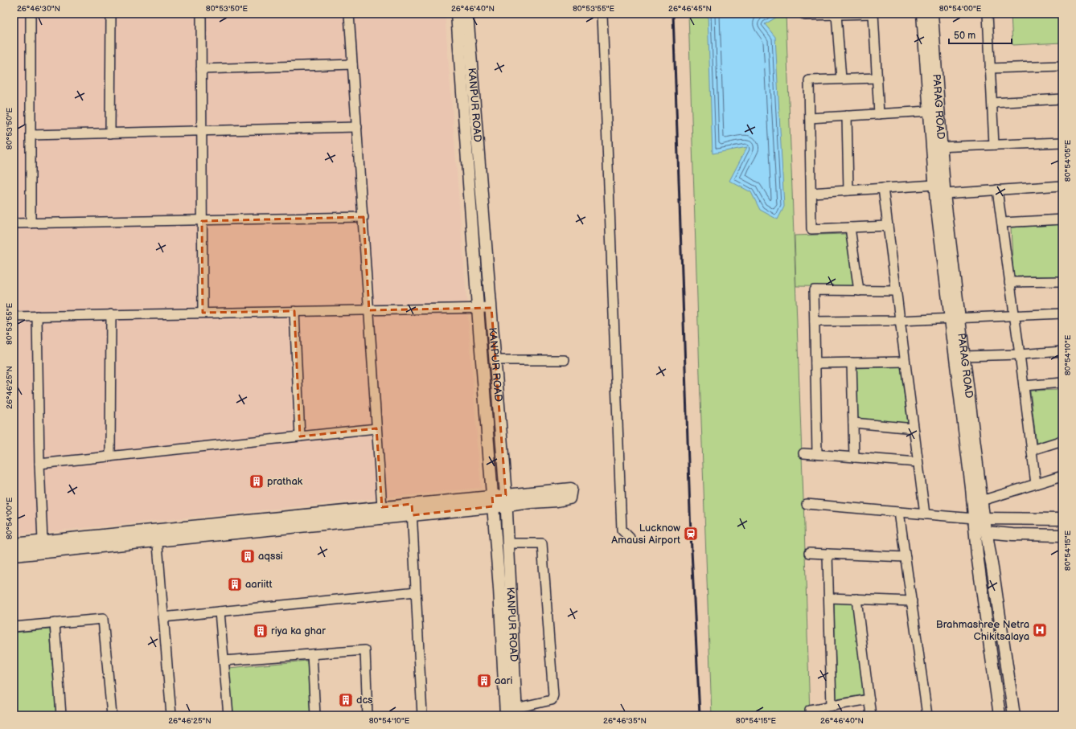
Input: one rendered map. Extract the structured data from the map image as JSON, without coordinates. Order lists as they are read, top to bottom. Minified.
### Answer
{"streets":{"street":["KANPUR ROAD","PARAG ROAD"]},"places":{"building":["prathak","aqssi","aariitt","riya ka ghar","aari","dcs"],"station":["Lucknow Amausi Airport"],"hospital":["Brahmashree Netra Chikitsalaya"]},"scale_bar":"50 m","coordinates":["26°46'30\"N","80°53'50\"E","26°46'40\"N","80°53'55\"E","26°46'45\"N","80°54'00\"E","80°54'05\"E","80°54'10\"E","26°46'25\"N","80°54'15\"E","26°46'35\"N"]}
